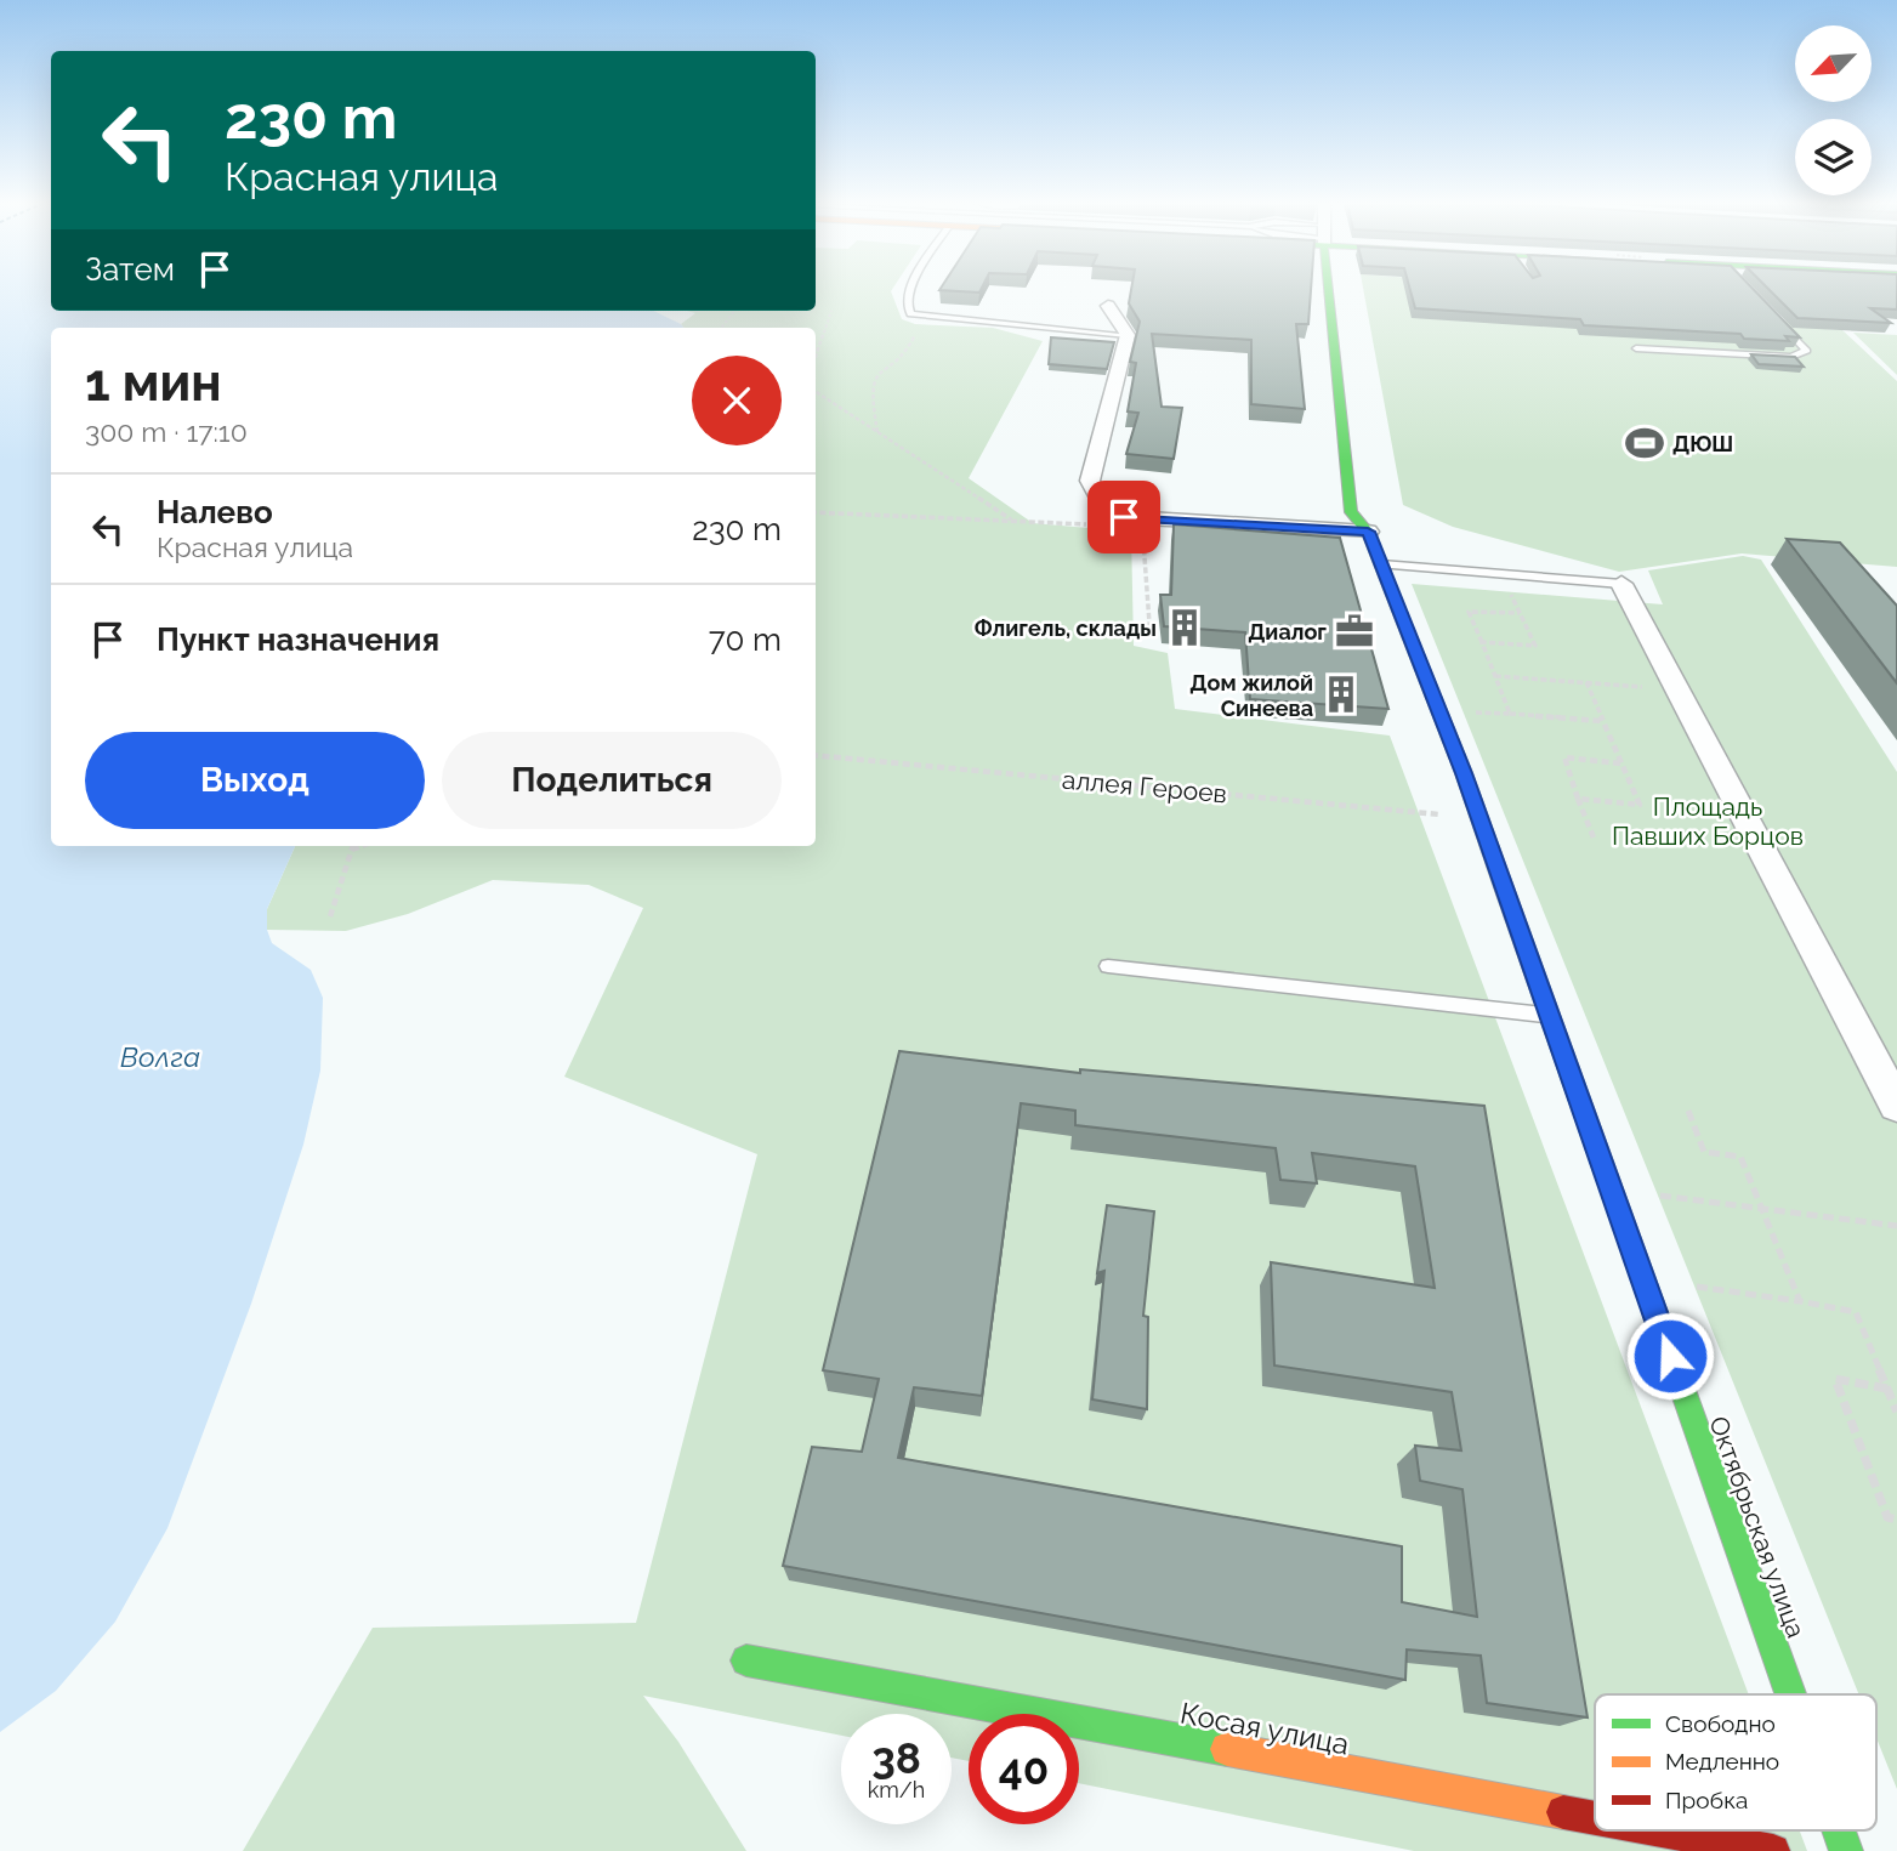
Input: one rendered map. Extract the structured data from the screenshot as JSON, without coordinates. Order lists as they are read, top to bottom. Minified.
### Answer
{"streets":{"street":["Октябрьская улица","Косая улица"],"path":["аллея Героев"]},"crossings":[["аллея Героев","Октябрьская улица"]],"water":["Волга"],"parks":["Площадь Павших Борцов"],"places":{"sports":["ДЮШ"],"building":["Флигель, склады","Дом жилой Синеева"],"office":["Диалог"]},"legend":["Свободно","Медленно","Пробка"],"north":"bottom left","page":{"turn":["230 m","Красная улица"],"then":"Затем","heading":["1 мин","300 m · 17:10"],"list":[{"name":"Налево","note":"Красная улица","value":"230 m"},{"name":"Пункт назначения","value":"70 m"}],"buttons":["Выход","Поделиться"],"speed":"38 km/h","limit":"40"}}
